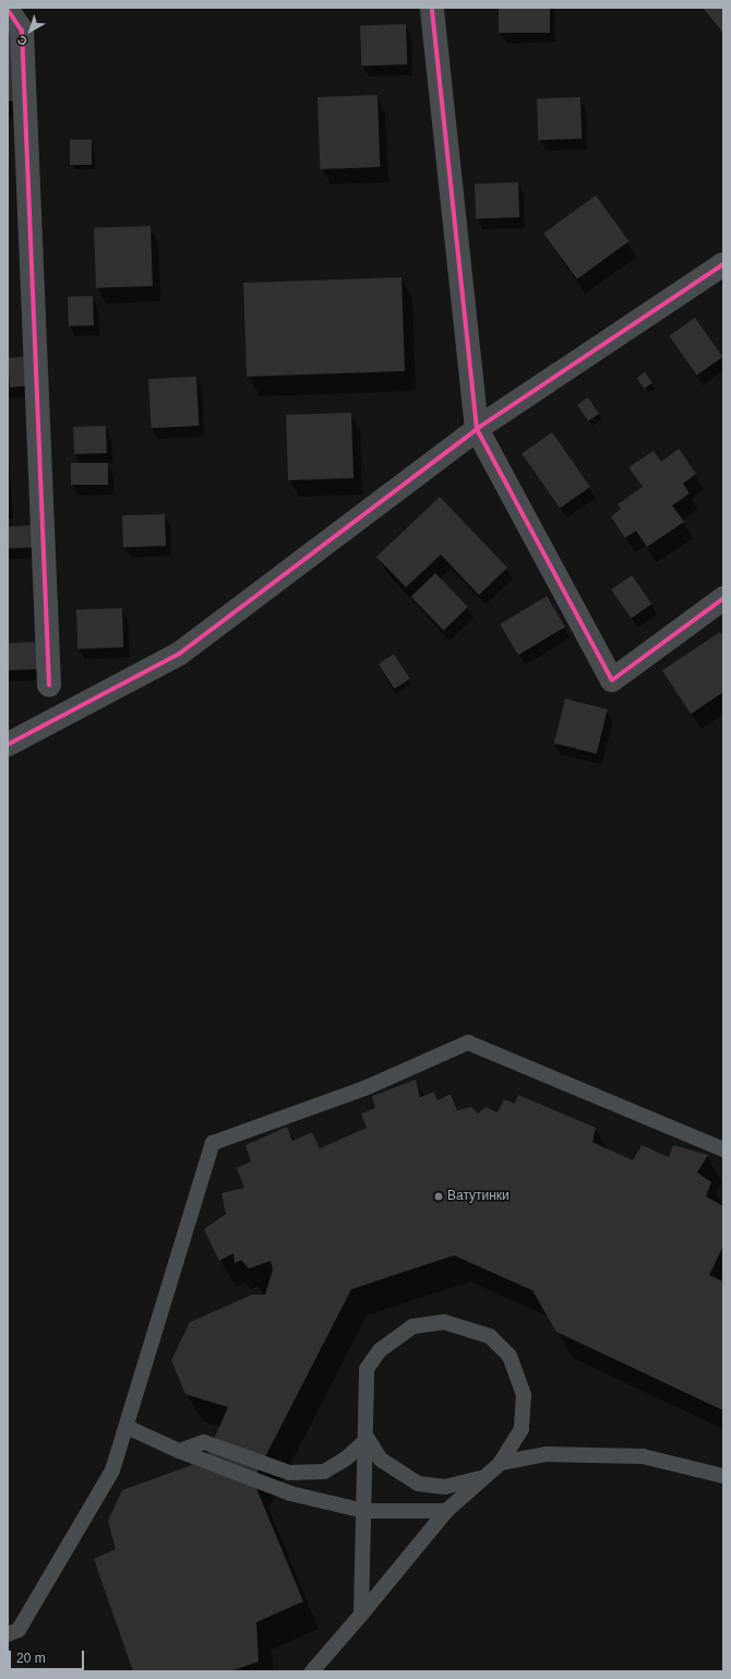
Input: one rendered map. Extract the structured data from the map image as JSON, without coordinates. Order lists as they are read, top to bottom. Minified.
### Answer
{"places":["Ватутинки"],"scale_bar":"20 m","north":"bottom left"}
